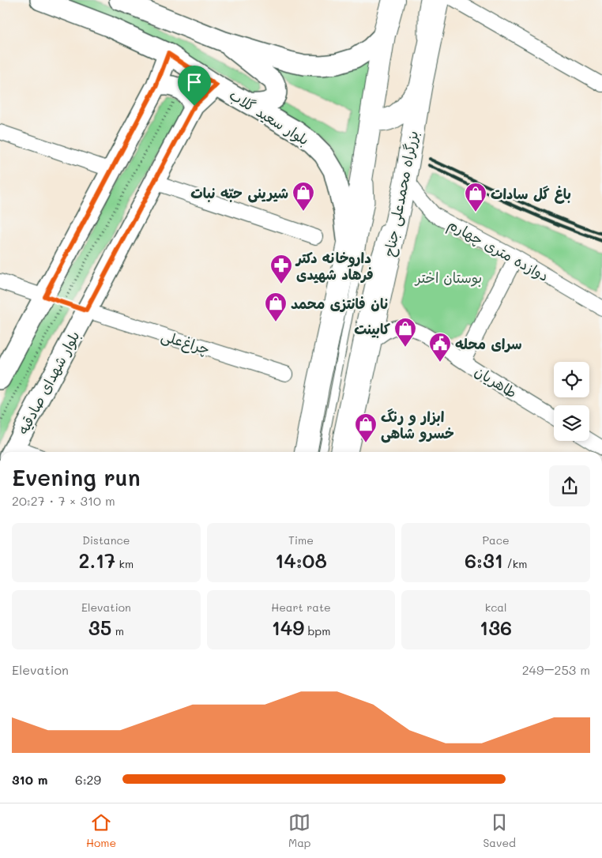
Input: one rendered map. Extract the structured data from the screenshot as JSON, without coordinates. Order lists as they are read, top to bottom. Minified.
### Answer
{"streets":{"highway":["بزرگراه محمدعلی جناح"],"street":["بلوار سعید گلاب","دوازده متری چهارم","چراغ‌علی","طاهریان","بلوار شهدای صادقیه"]},"crossings":[["بلوار سعید گلاب","بلوار شهدای صادقیه"],["بزرگراه محمدعلی جناح","دوازده متری چهارم"],["بزرگراه محمدعلی جناح","طاهریان"],["چراغ‌علی","بلوار شهدای صادقیه"]],"parks":["بوستان اختر"],"places":{"shop":["شیرینی حبّه نبات","باغ گل سادات","نان فانتزی محمد","کابینت","ابزار و رنگ خسرو شاهی"],"pharmacy":["داروخانه دکتر فرهاد شهیدی"],"public building":["سرای محله"]},"page":{"heading":["Evening run","20:27 · 7 × 310 m"],"stats":[["Distance","2.17 km"],["Time","14:08"],["Pace","6:31 /km"],["Elevation","35 m"],["Heart rate","149 bpm"],["kcal","136"]],"chart":["Elevation","249–253 m"],"list":[{"name":"310 m","note":"6:29"}],"tabs":["Home","Map","Saved"]}}
